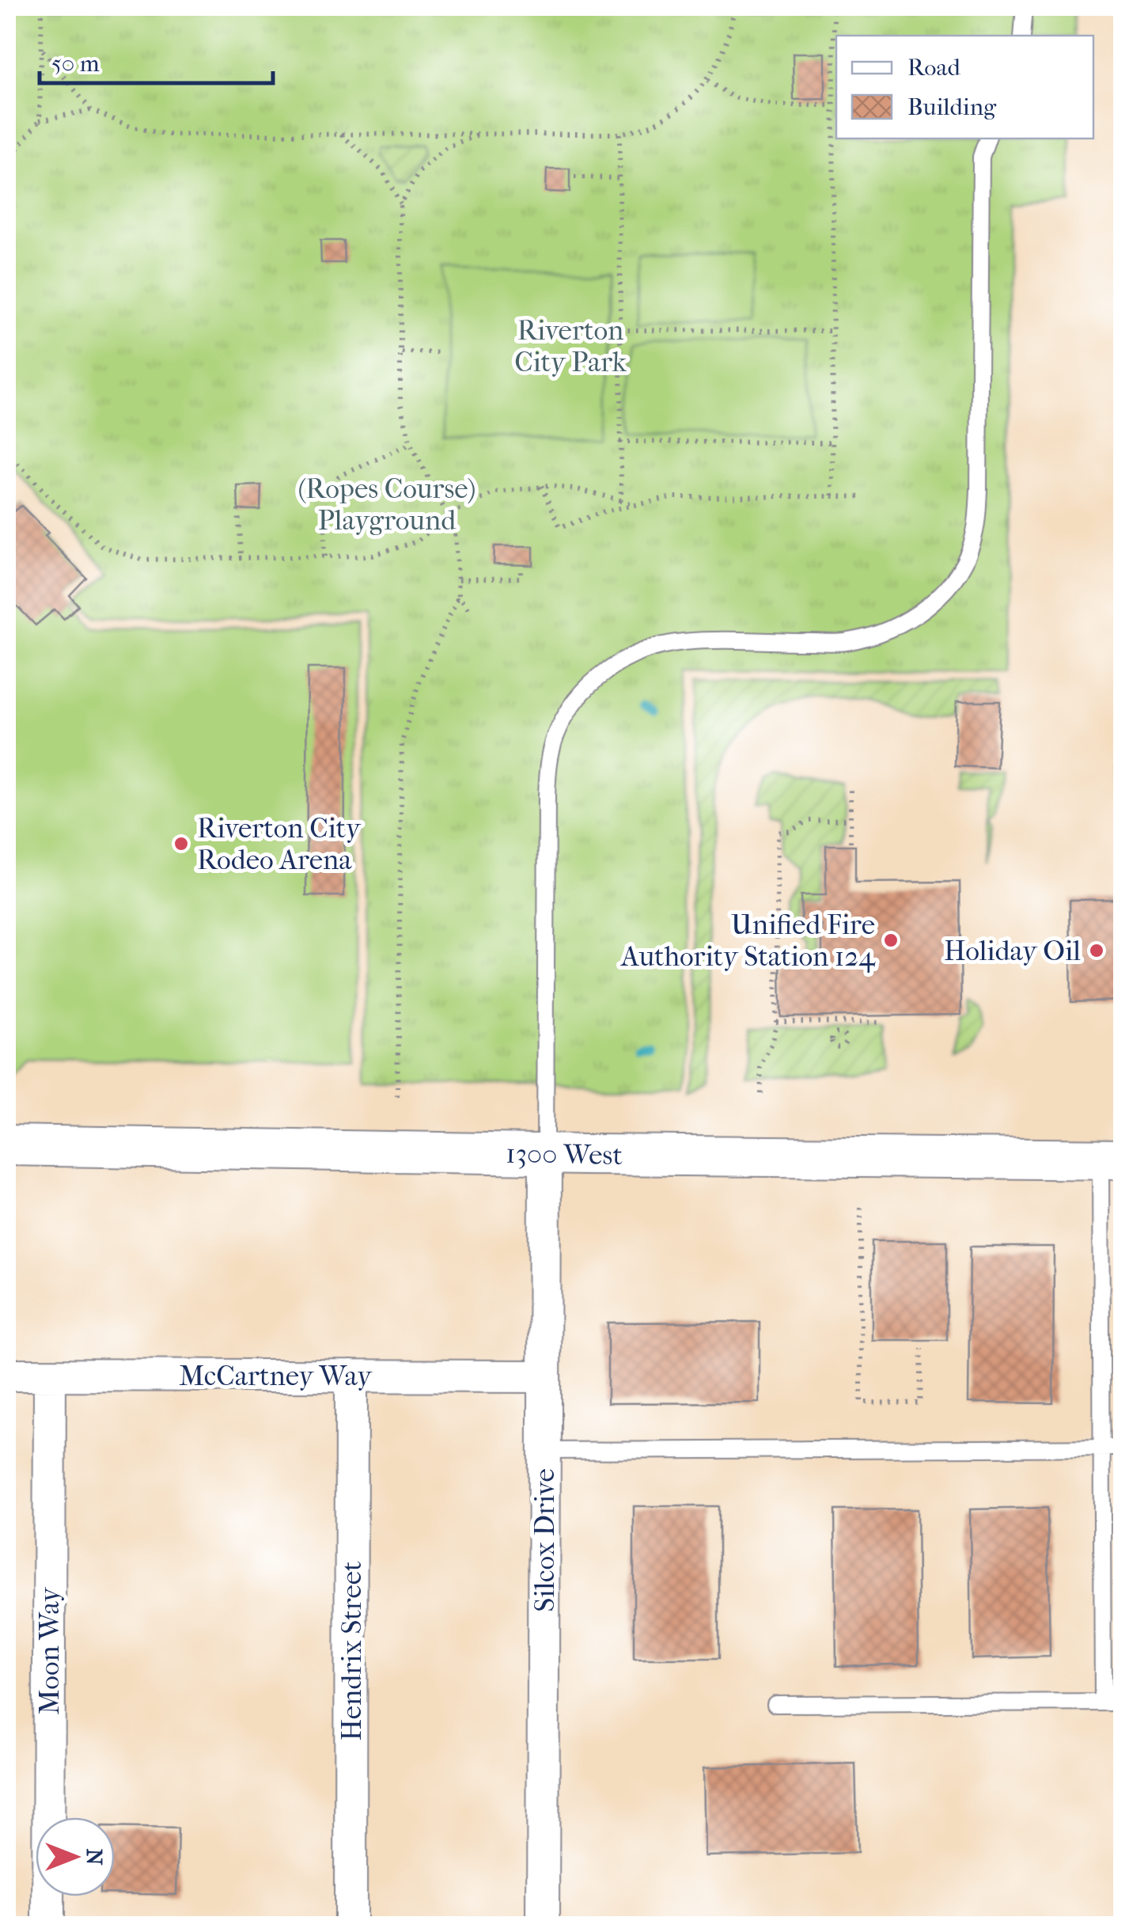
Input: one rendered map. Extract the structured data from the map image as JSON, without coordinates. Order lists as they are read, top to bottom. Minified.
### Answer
{"streets":{"street":["1300 West","McCartney Way","Silcox Drive","Moon Way","Hendrix Street"]},"crossings":[["1300 West","Silcox Drive"],["McCartney Way","Silcox Drive"],["McCartney Way","Moon Way"],["McCartney Way","Hendrix Street"]],"parks":["Riverton City Park","(Ropes Course) Playground"],"places":["Riverton City Rodeo Arena","Unified Fire Authority Station 124","Holiday Oil"],"legend":["Road","Building"],"scale_bar":"50 m","north":"right"}
